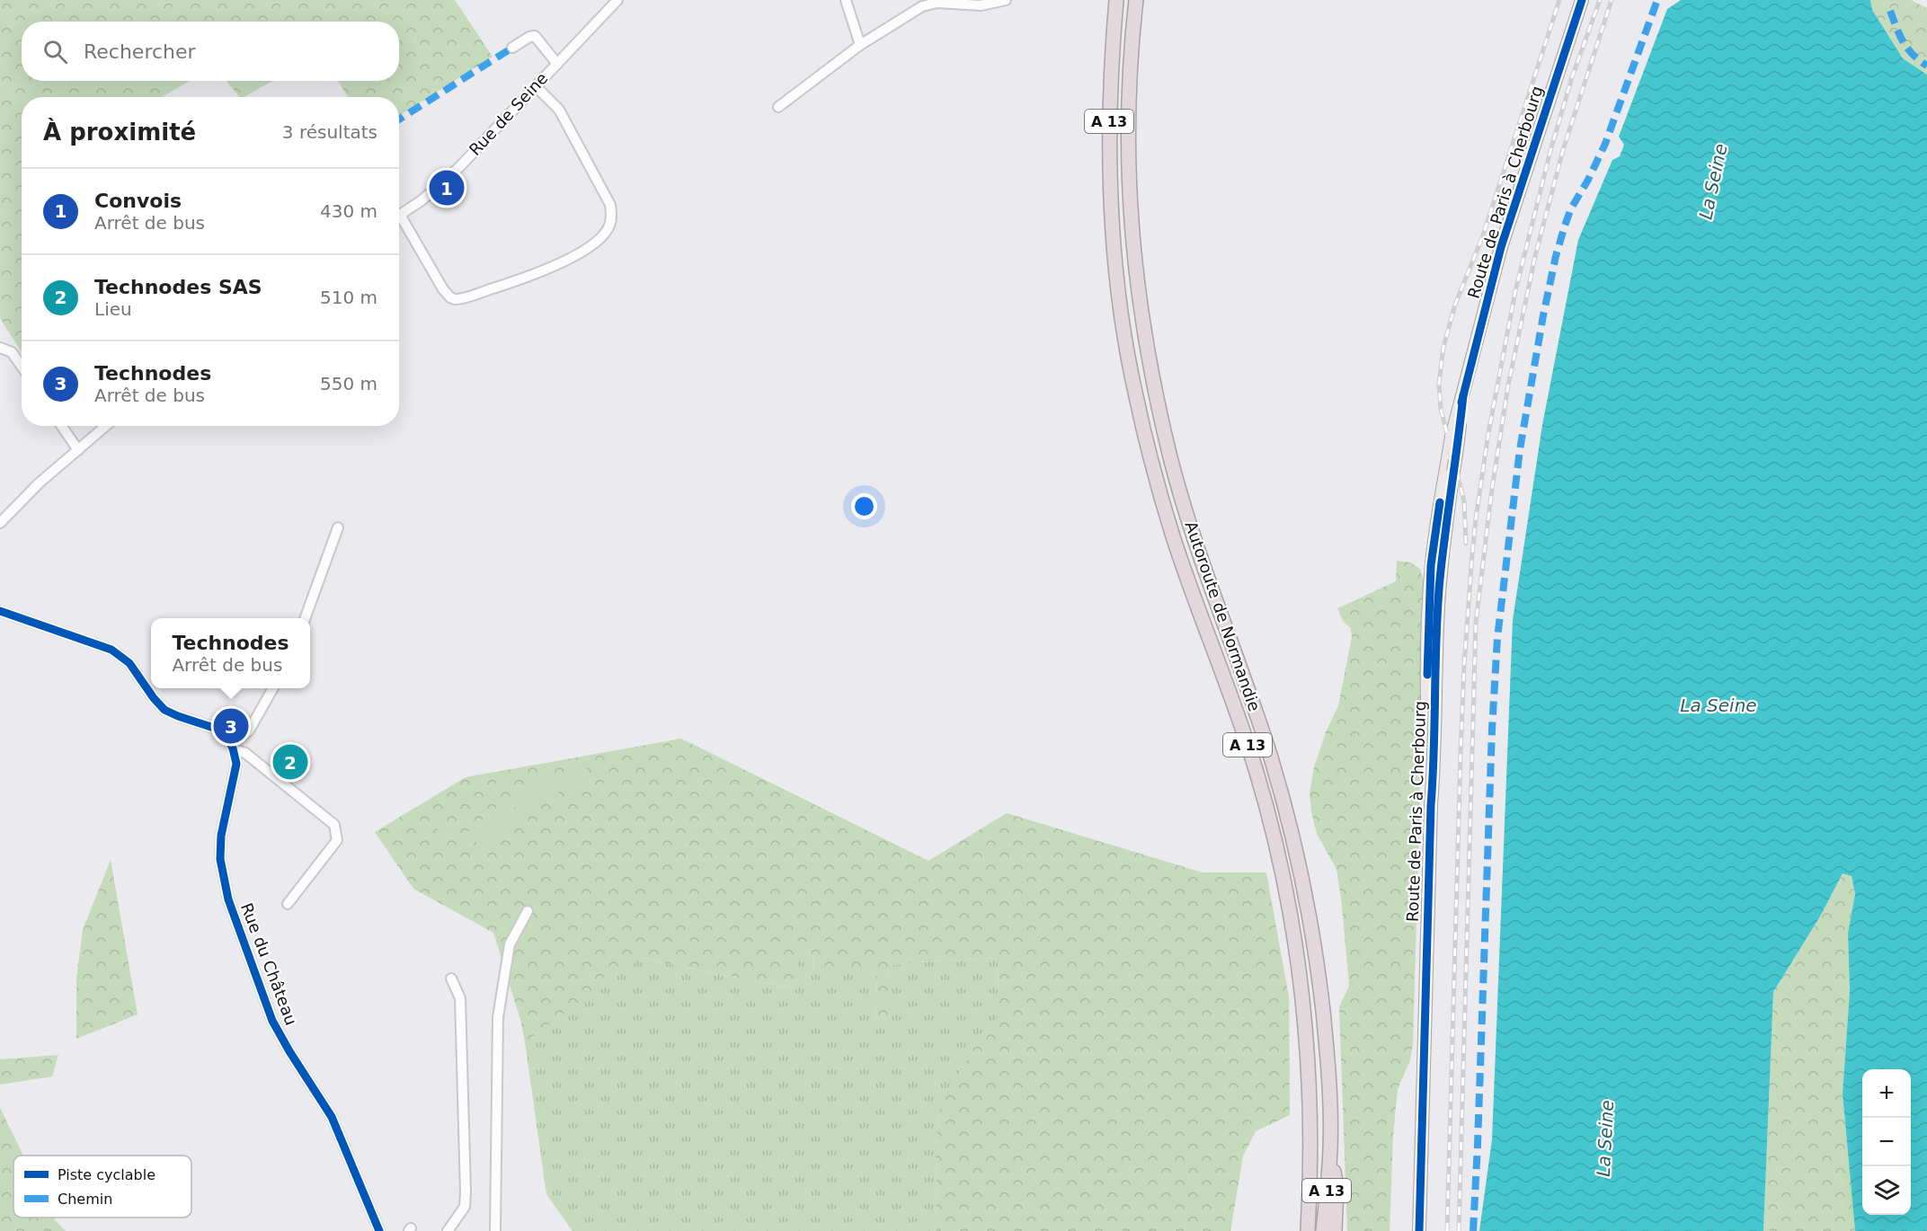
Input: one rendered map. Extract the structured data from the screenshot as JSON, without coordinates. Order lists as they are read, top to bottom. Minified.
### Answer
{"streets":{"highway":["A 13","Autoroute de Normandie"],"main road":["Route de Paris à Cherbourg"],"street":["Rue de Seine","Rue du Château"]},"water":["La Seine"],"legend":["Piste cyclable","Chemin"],"page":{"search":"Rechercher","heading":["À proximité","3 résultats"],"list":[{"mark":"1","name":"Convois","note":"Arrêt de bus","value":"430 m"},{"mark":"2","name":"Technodes SAS","note":"Lieu","value":"510 m"},{"mark":"3","name":"Technodes","note":"Arrêt de bus","value":"550 m"}],"pins":["1","3","2"],"popup":["Technodes","Arrêt de bus"],"map_buttons":["+","−"]}}
